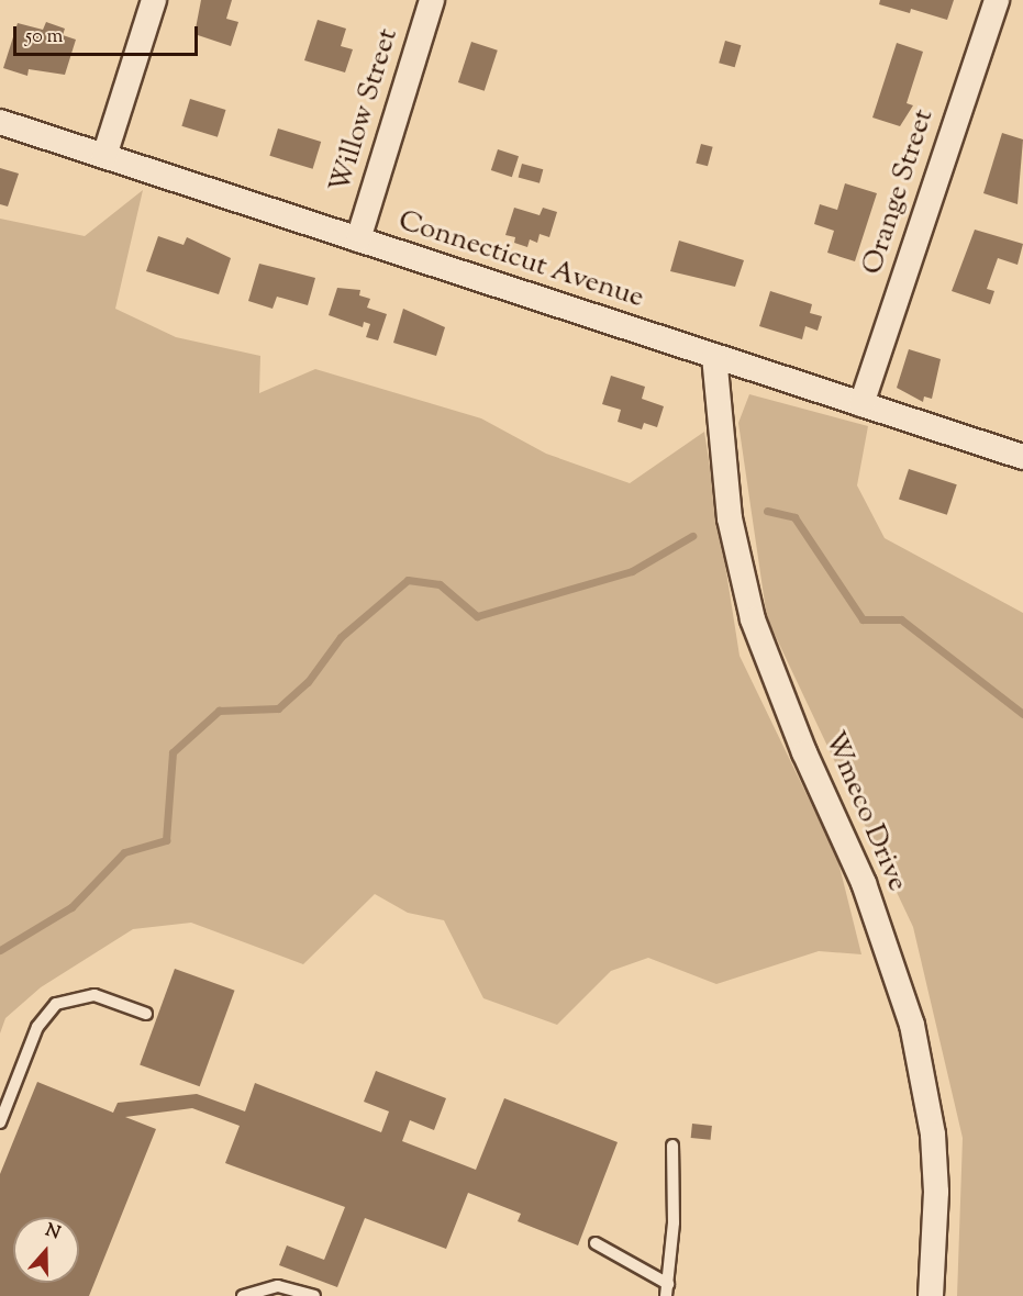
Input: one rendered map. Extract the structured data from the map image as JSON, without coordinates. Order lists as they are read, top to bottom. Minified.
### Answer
{"streets":{"street":["Willow Street","Orange Street","Connecticut Avenue","Wmeco Drive"]},"crossings":[["Willow Street","Connecticut Avenue"],["Orange Street","Connecticut Avenue"],["Connecticut Avenue","Wmeco Drive"]],"scale_bar":"50 m","north":"top"}
